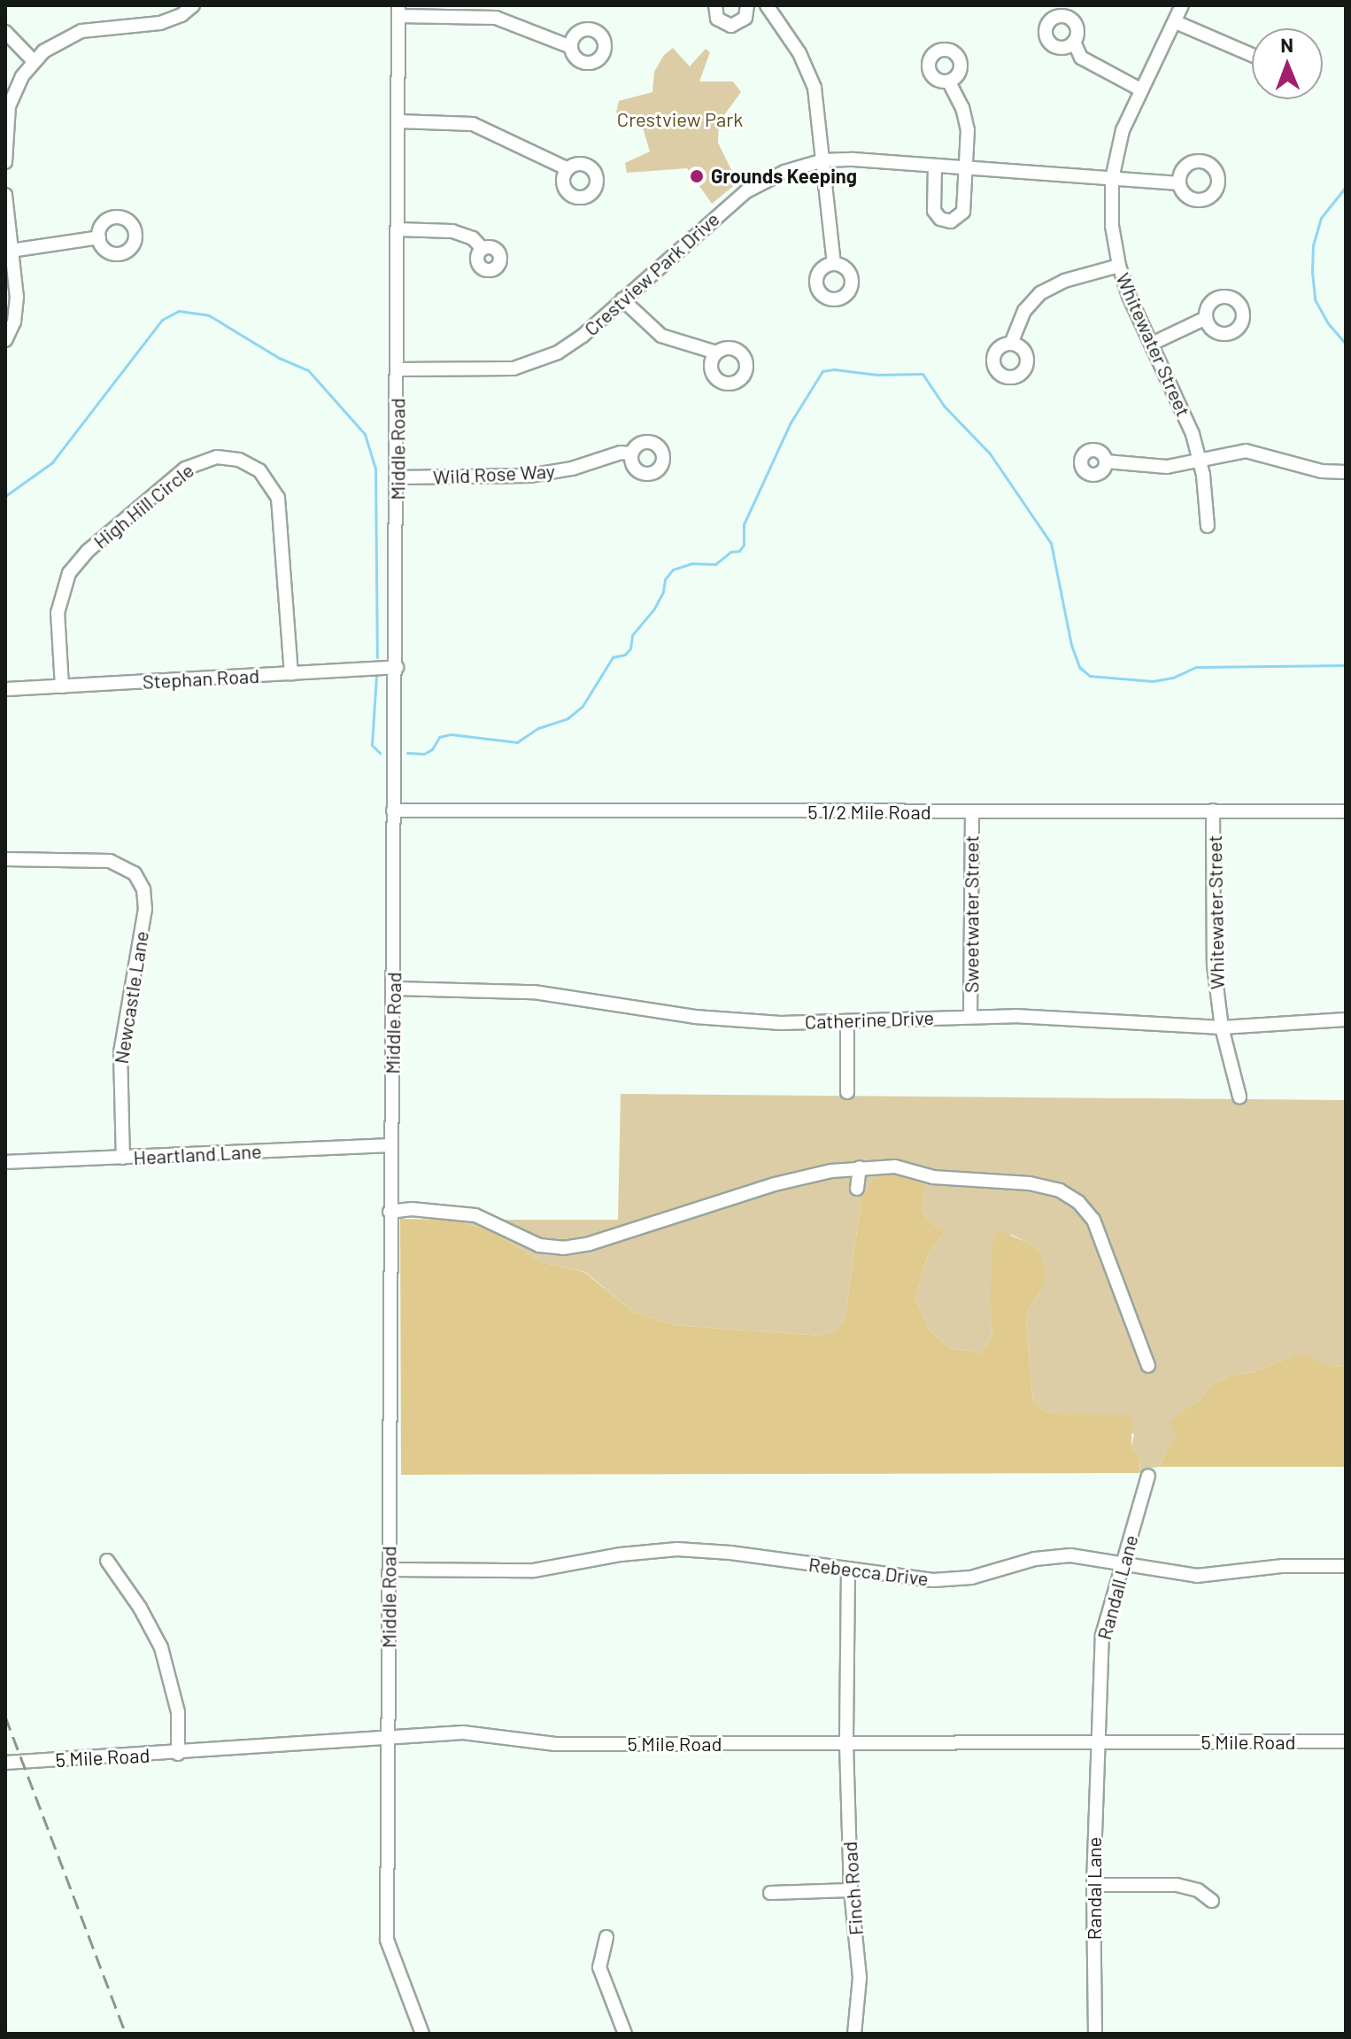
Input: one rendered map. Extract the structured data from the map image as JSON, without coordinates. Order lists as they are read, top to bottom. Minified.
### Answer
{"streets":{"street":["Crestview Park Drive","Whitewater Street","Middle Road","Wild Rose Way","High Hill Circle","Stephan Road","5 1/2 Mile Road","Sweetwater Street","Newcastle Lane","Catherine Drive","Heartland Lane","Rebecca Drive","Randall Lane","5 Mile Road","Finch Road","Randal Lane"]},"crossings":[["Crestview Park Drive","Whitewater Street"],["Crestview Park Drive","Middle Road"],["Whitewater Street","5 1/2 Mile Road"],["Whitewater Street","Catherine Drive"],["Middle Road","Wild Rose Way"],["Middle Road","Stephan Road"],["Middle Road","5 1/2 Mile Road"],["Middle Road","Catherine Drive"],["Middle Road","Heartland Lane"],["Middle Road","Rebecca Drive"],["Middle Road","5 Mile Road"],["High Hill Circle","Stephan Road"],["5 1/2 Mile Road","Sweetwater Street"],["Sweetwater Street","Catherine Drive"],["Newcastle Lane","Heartland Lane"],["Rebecca Drive","Randall Lane"],["Rebecca Drive","Finch Road"],["Randall Lane","5 Mile Road"],["Randall Lane","Randal Lane"],["5 Mile Road","Finch Road"],["5 Mile Road","Randal Lane"]],"parks":["Crestview Park"],"places":["Grounds Keeping"],"north":"top"}
